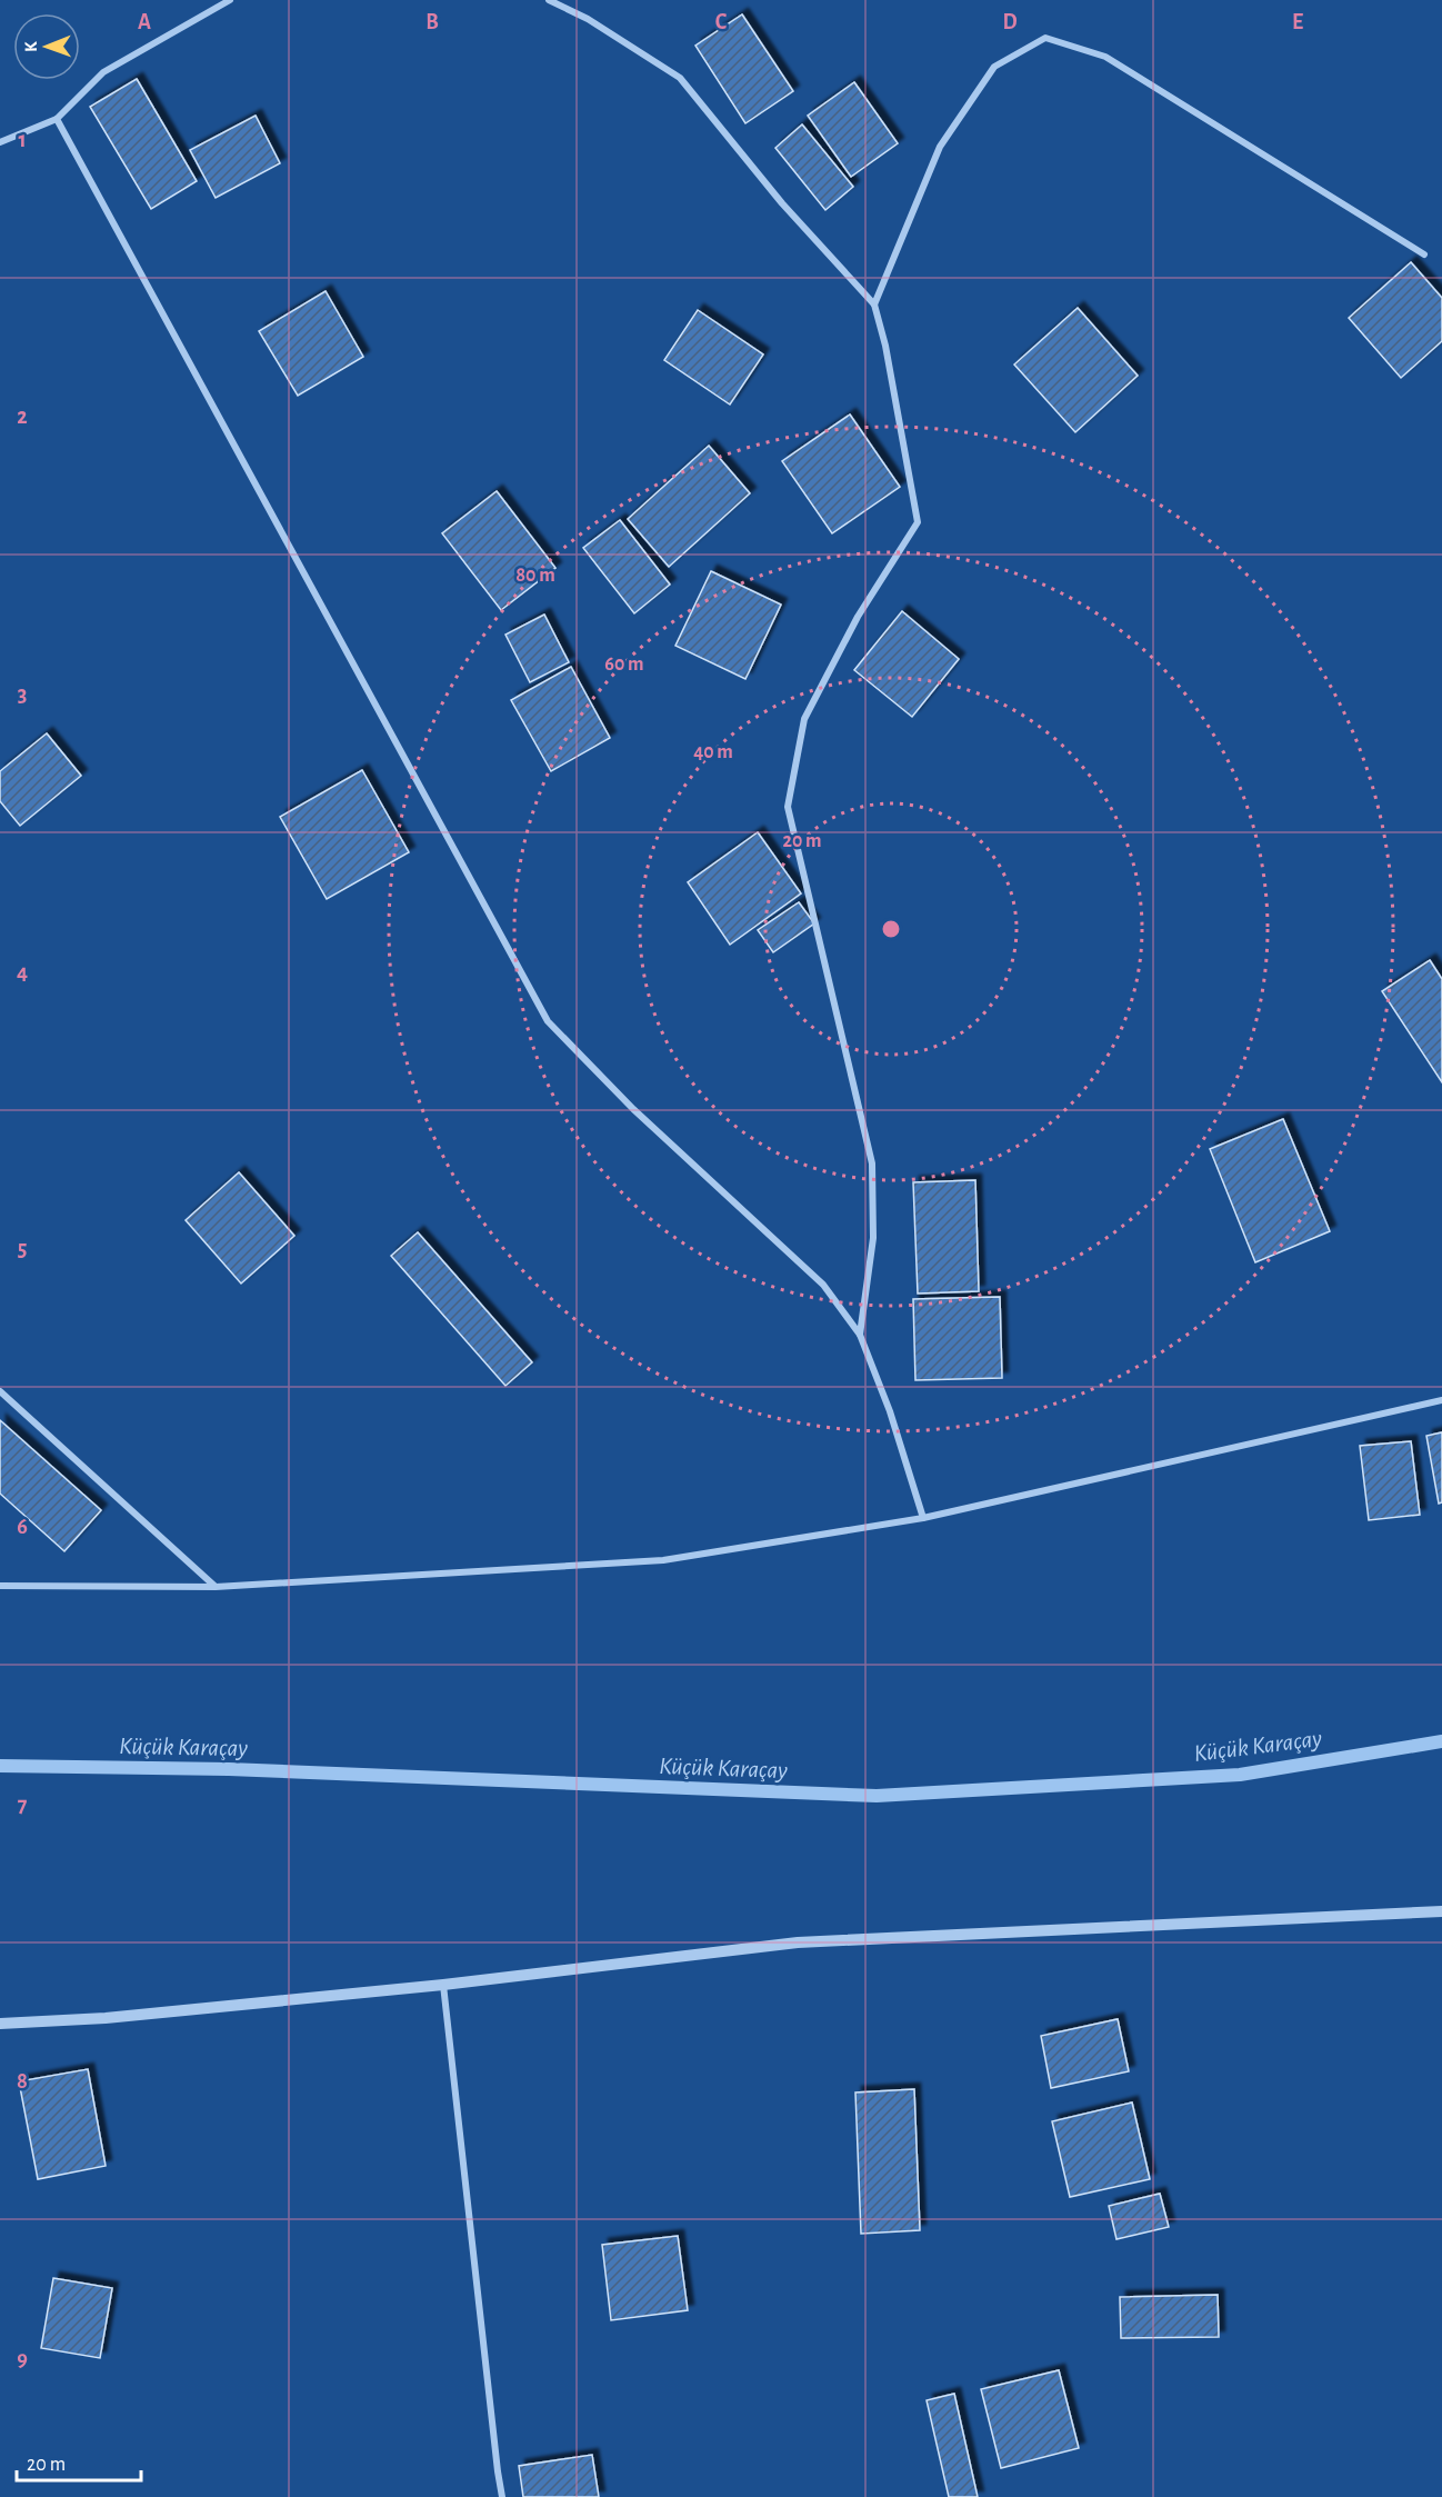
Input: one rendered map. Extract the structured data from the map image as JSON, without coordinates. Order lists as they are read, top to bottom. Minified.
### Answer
{"water":["Küçük Karaçay"],"scale_bar":"20 m","north":"left","grid":{"columns":["A","B","C","D","E"],"rows":["1","2","3","4","5","6","7","8","9"]},"rings":["80 m","60 m","40 m","20 m"]}
